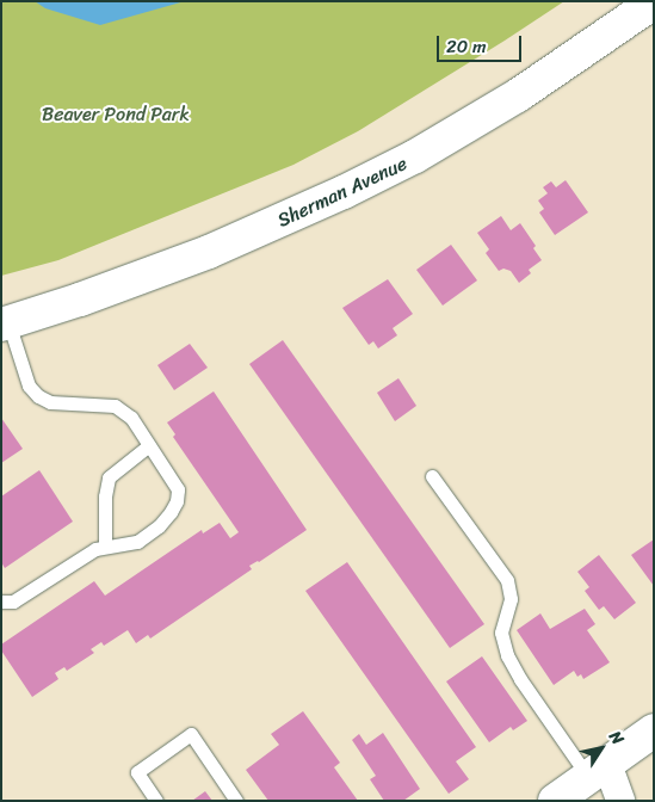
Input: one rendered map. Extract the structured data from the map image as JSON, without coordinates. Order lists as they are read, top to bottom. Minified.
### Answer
{"streets":{"main road":["Sherman Avenue"]},"parks":["Beaver Pond Park"],"scale_bar":"20 m","north":"top right"}
